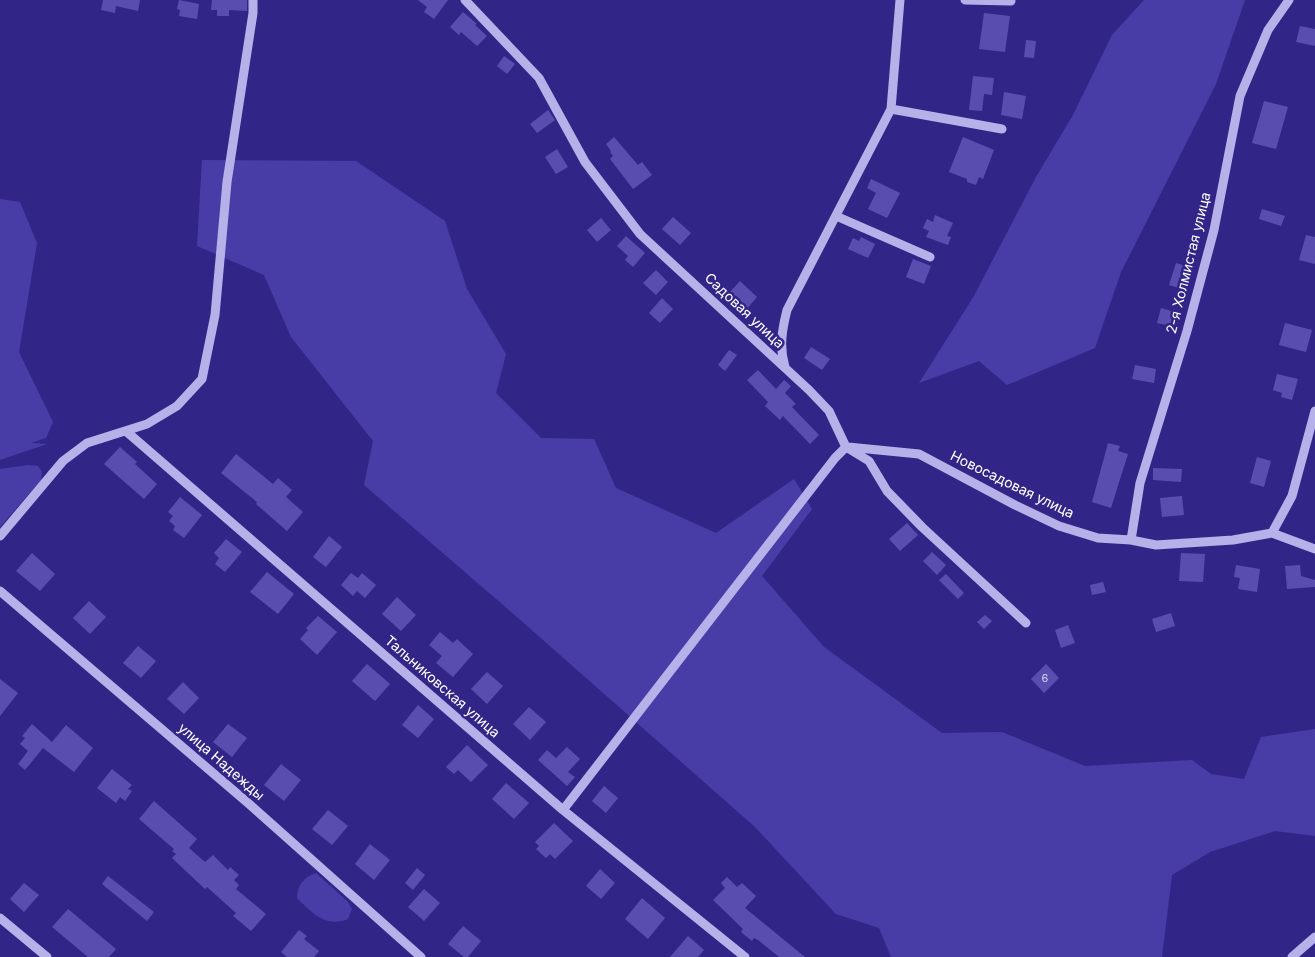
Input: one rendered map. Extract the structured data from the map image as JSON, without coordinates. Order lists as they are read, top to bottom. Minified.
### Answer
{"streets":{"street":["2-я Холмистая улица","Садовая улица","Новосадовая улица","Тальниковская улица","улица Надежды"]},"crossings":[["2-я Холмистая улица","Новосадовая улица"],["Садовая улица","Новосадовая улица"]],"house_numbers":["6"]}
